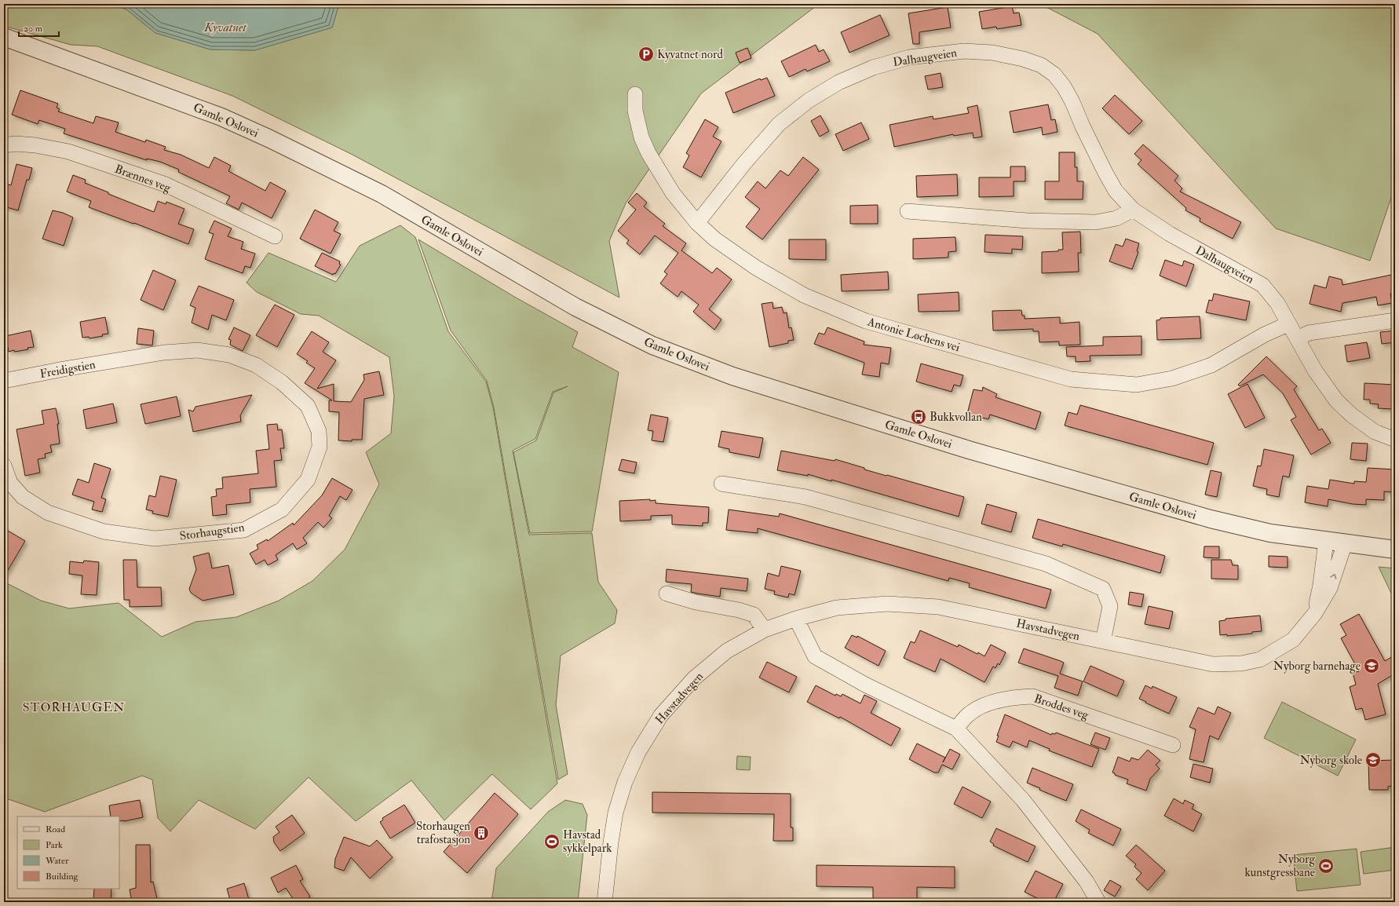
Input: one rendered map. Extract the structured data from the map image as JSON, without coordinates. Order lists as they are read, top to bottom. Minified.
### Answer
{"streets":{"street":["Dalhaugveien","Gamle Oslovei","Brænnes veg","Antonie Løchens vei","Freidigstien","Storhaugstien","Havstadvegen","Broddes veg"]},"crossings":[["Dalhaugveien","Antonie Løchens vei"],["Gamle Oslovei","Havstadvegen"],["Freidigstien","Storhaugstien"]],"districts":["STORHAUGEN"],"water":["Kyvatnet"],"places":{"parking":["Kyvatnet nord"],"bus stop":["Bukkvollan"],"school or university":["Nyborg barnehage","Nyborg skole"],"building":["Storhaugen trafostasjon"],"sports":["Havstad sykkelpark","Nyborg kunstgressbane"]},"legend":["Road","Park","Water","Building"],"scale_bar":"20 m"}
